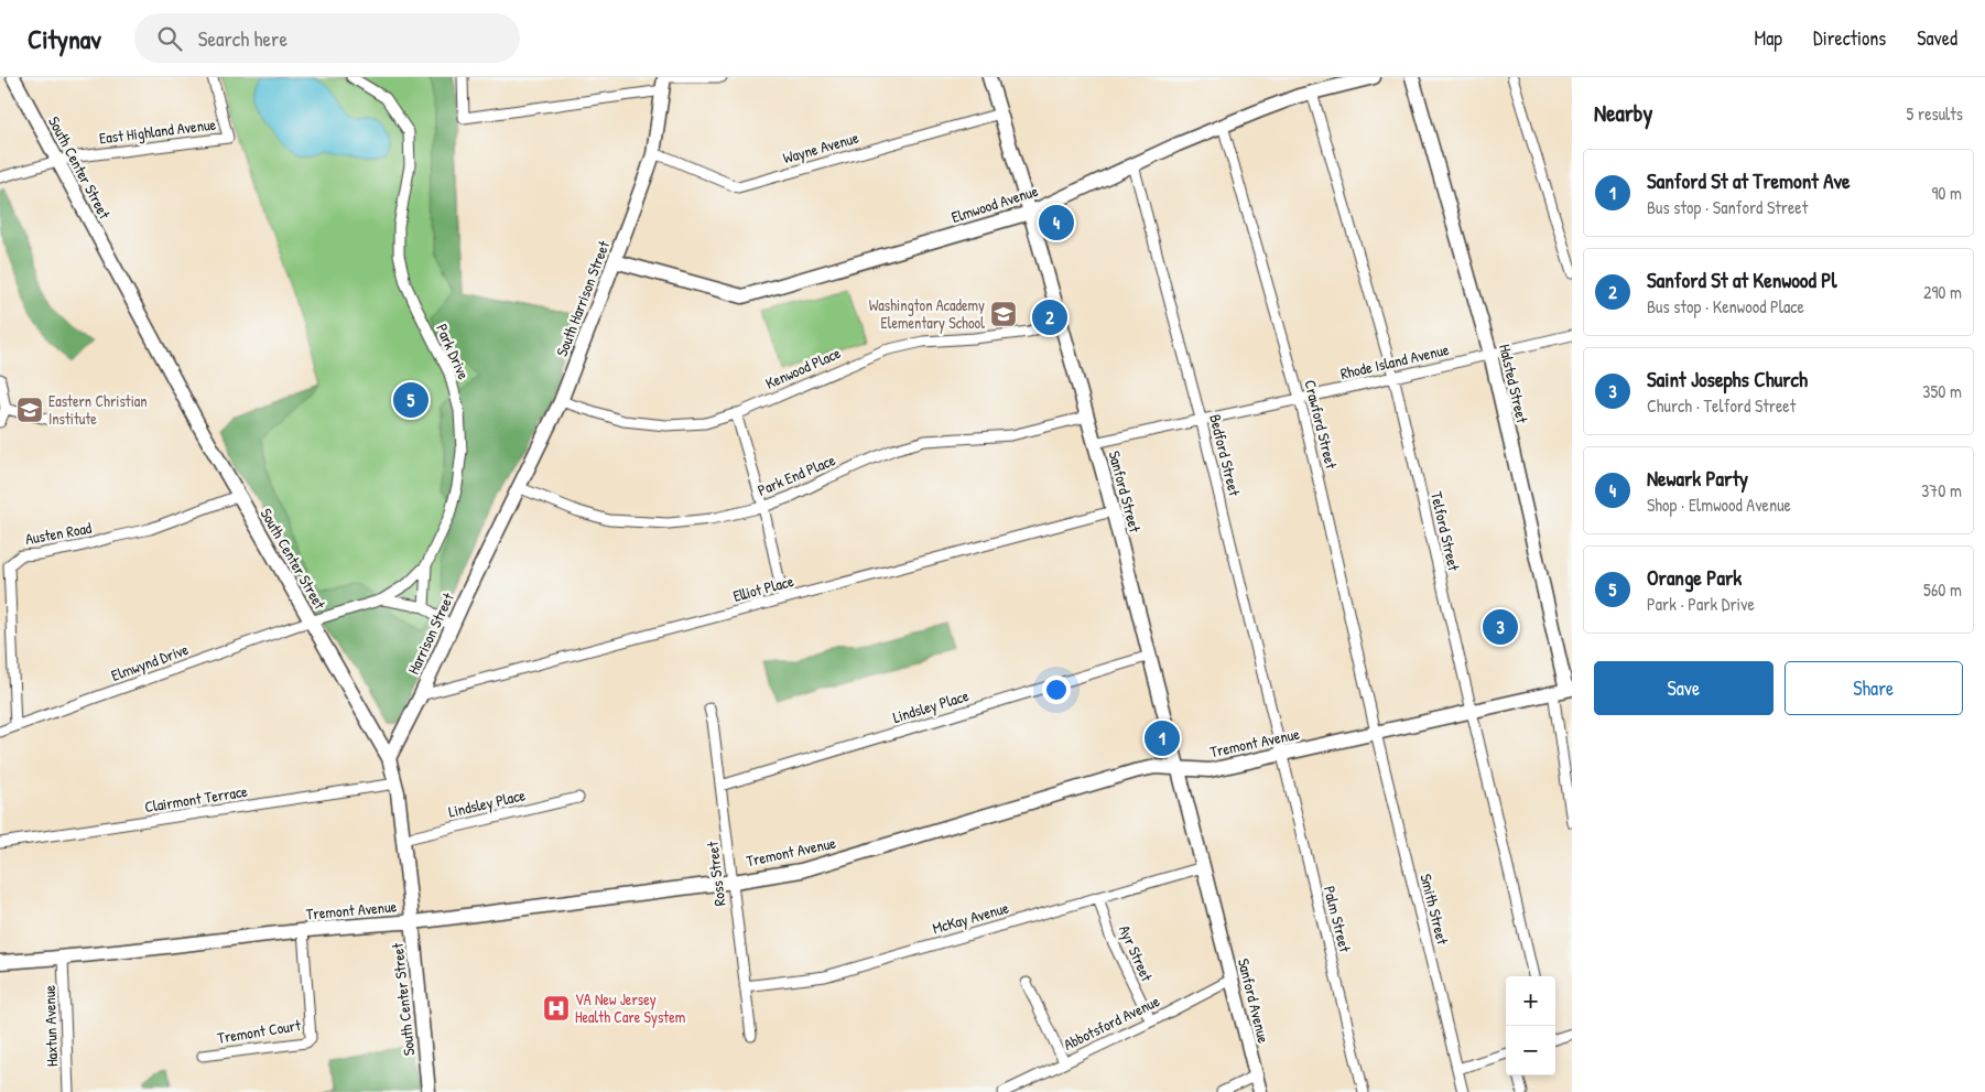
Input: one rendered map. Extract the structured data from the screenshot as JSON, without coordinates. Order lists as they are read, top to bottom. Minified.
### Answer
{"streets":{"street":["East Highland Avenue","Wayne Avenue","South Center Street","Elmwood Avenue","South Harrison Street","Park Drive","Rhode Island Avenue","Kenwood Place","Halsted Street","Crawford Street","Bedford Street","Park End Place","Sanford Street","Telford Street","Austen Road","Elliot Place","Harrison Street","Elmwynd Drive","Lindsley Place","Tremont Avenue","Clairmont Terrace","Ross Street","Smith Street","McKay Avenue","Palm Street","Ayr Street","Sanford Avenue","Abbotsford Avenue","Haxtun Avenue","Tremont Court"]},"crossings":[["East Highland Avenue","South Center Street"],["Wayne Avenue","South Harrison Street"],["Wayne Avenue","Sanford Street"],["South Center Street","Park Drive"],["South Center Street","Austen Road"],["South Center Street","Harrison Street"],["South Center Street","Elmwynd Drive"],["South Center Street","Lindsley Place"],["South Center Street","Tremont Avenue"],["South Center Street","Clairmont Terrace"],["Elmwood Avenue","South Harrison Street"],["Elmwood Avenue","Crawford Street"],["Elmwood Avenue","Bedford Street"],["Elmwood Avenue","Sanford Street"],["Elmwood Avenue","Telford Street"],["South Harrison Street","Kenwood Place"],["South Harrison Street","Park End Place"],["South Harrison Street","Harrison Street"],["Park Drive","Elmwynd Drive"],["Rhode Island Avenue","Halsted Street"],["Rhode Island Avenue","Crawford Street"],["Rhode Island Avenue","Bedford Street"],["Rhode Island Avenue","Sanford Street"],["Rhode Island Avenue","Telford Street"],["Kenwood Place","Sanford Street"],["Halsted Street","Tremont Avenue"],["Crawford Street","Tremont Avenue"],["Crawford Street","Smith Street"],["Bedford Street","Tremont Avenue"],["Bedford Street","Palm Street"],["Park End Place","Sanford Street"],["Sanford Street","Elliot Place"],["Sanford Street","Lindsley Place"],["Sanford Street","Tremont Avenue"],["Sanford Street","McKay Avenue"],["Sanford Street","Sanford Avenue"],["Telford Street","Tremont Avenue"],["Austen Road","Elmwynd Drive"],["Elliot Place","Harrison Street"],["Lindsley Place","Ross Street"],["Tremont Avenue","Ross Street"],["Tremont Avenue","Smith Street"],["Tremont Avenue","Palm Street"],["Tremont Avenue","Haxtun Avenue"],["Tremont Avenue","Tremont Court"],["Ross Street","McKay Avenue"],["McKay Avenue","Ayr Street"],["Ayr Street","Abbotsford Avenue"],["Sanford Avenue","Abbotsford Avenue"]],"places":{"school or university":["Washington Academy Elementary School","Eastern Christian Institute"],"hospital":["VA New Jersey Health Care System"]},"page":{"header":"Citynav","search":"Search here","nav":["Map","Directions","Saved"],"heading":["Nearby","5 results"],"list":[{"mark":"1","name":"Sanford St at Tremont Ave","note":"Bus stop · Sanford Street","value":"90 m"},{"mark":"2","name":"Sanford St at Kenwood Pl","note":"Bus stop · Kenwood Place","value":"290 m"},{"mark":"3","name":"Saint Josephs Church","note":"Church · Telford Street","value":"350 m"},{"mark":"4","name":"Newark Party","note":"Shop · Elmwood Avenue","value":"370 m"},{"mark":"5","name":"Orange Park","note":"Park · Park Drive","value":"560 m"}],"pins":["4","2","5","3","1"],"buttons":["Save","Share"],"map_buttons":["+","−"]}}
